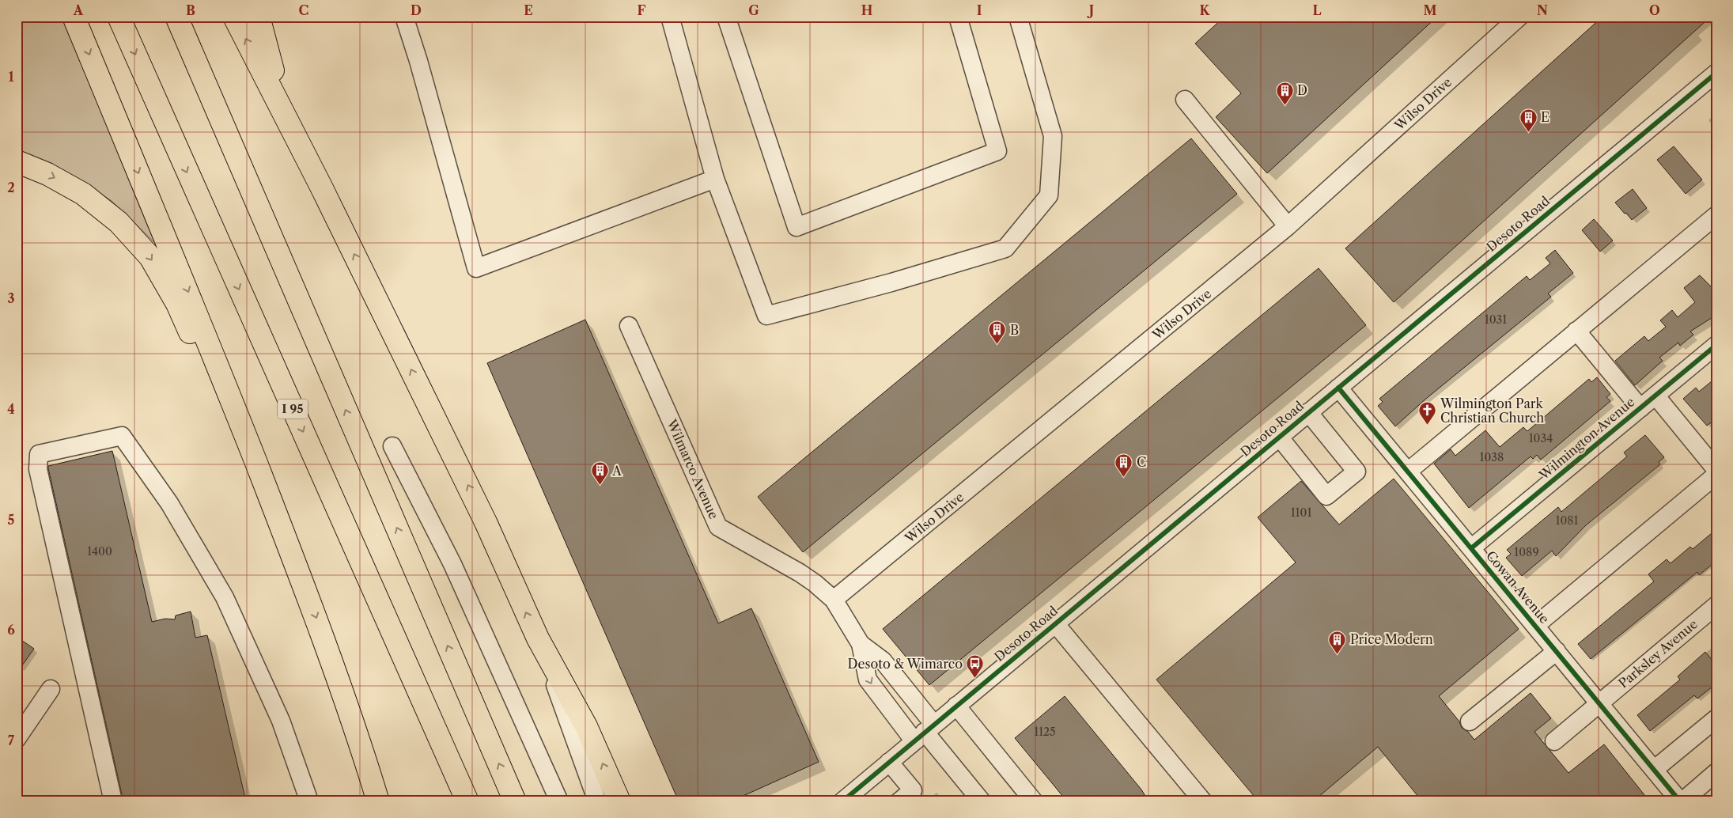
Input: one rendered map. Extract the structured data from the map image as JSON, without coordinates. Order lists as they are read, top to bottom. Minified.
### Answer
{"streets":{"highway":["I 95"],"street":["Wilso Drive","Desoto Road","Wilmington Avenue","Wilmarco Avenue","Cowan Avenue","Parksley Avenue"]},"crossings":[["Wilso Drive","Wilmarco Avenue"],["Desoto Road","Wilmarco Avenue"],["Desoto Road","Cowan Avenue"],["Wilmington Avenue","Cowan Avenue"],["Cowan Avenue","Parksley Avenue"]],"places":{"building":["D","E","B","C","A","Price Modern"],"church":["Wilmington Park Christian Church"],"bus stop":["Desoto & Wimarco"]},"house_numbers":["1031","1034","1038","1101","1081","1400","1089","1125"],"grid":{"columns":["A","B","C","D","E","F","G","H","I","J","K","L","M","N","O"],"rows":["1","2","3","4","5","6","7"]}}
